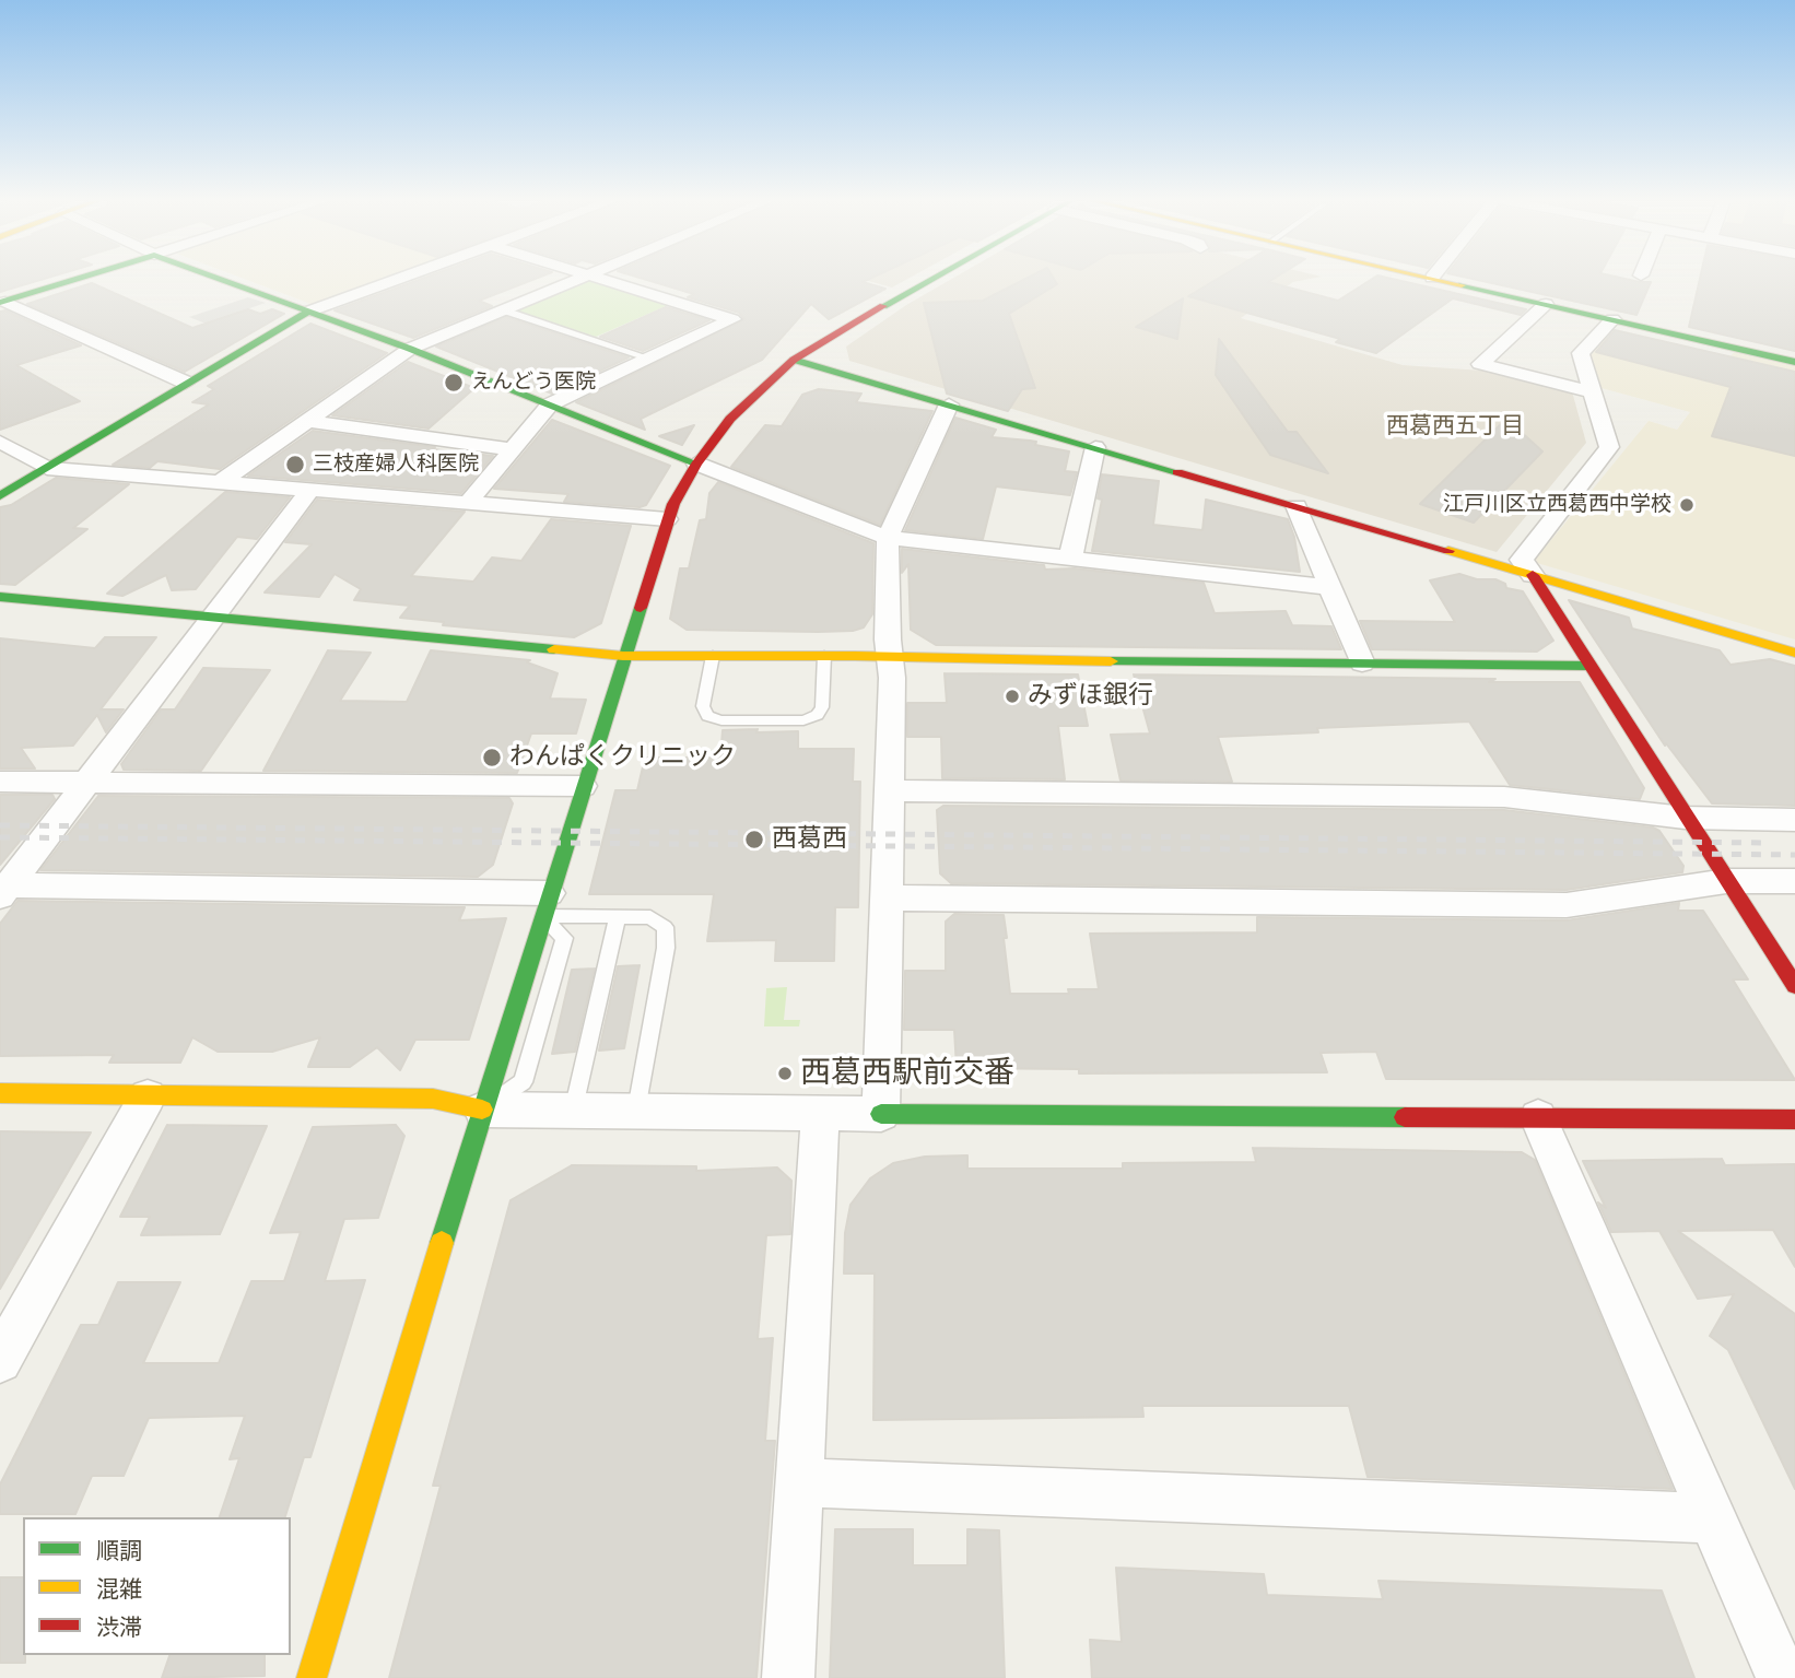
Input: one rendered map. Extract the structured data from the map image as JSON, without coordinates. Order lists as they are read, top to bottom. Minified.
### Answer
{"districts":["西葛西五丁目"],"places":["えんどう医院","三枝産婦人科医院","江戸川区立西葛西中学校","みずほ銀行","わんぱくクリニック","西葛西","西葛西駅前交番"],"legend":["順調","混雑","渋滞"]}
